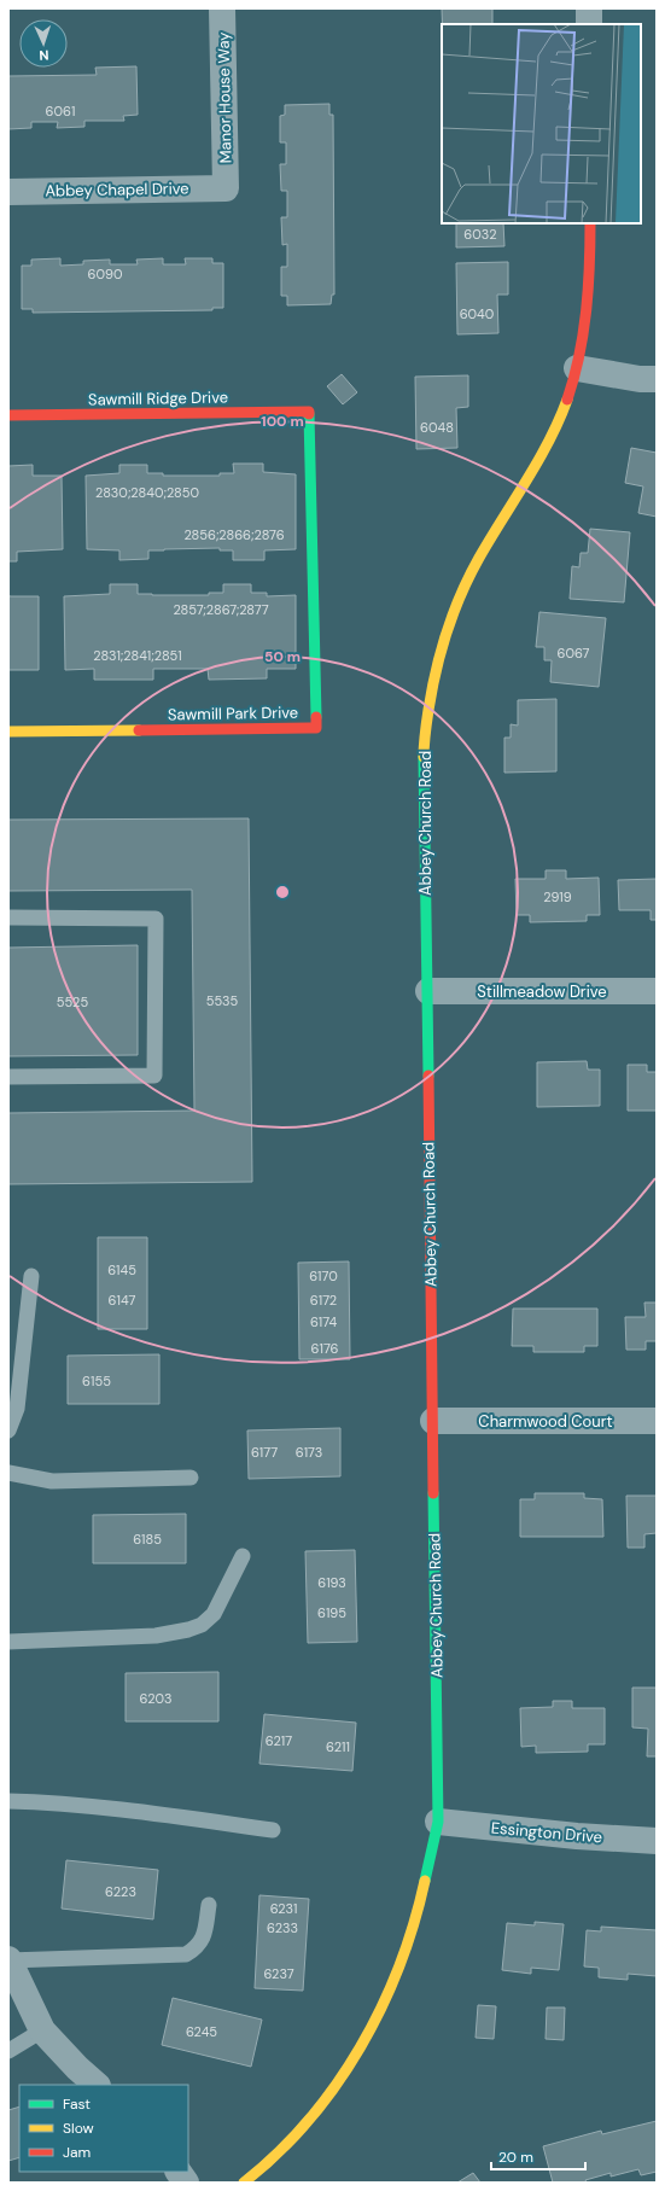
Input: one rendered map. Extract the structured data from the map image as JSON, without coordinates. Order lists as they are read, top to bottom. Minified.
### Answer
{"streets":{"street":["Manor House Way","Abbey Chapel Drive","Sawmill Ridge Drive","Sawmill Park Drive","Abbey Church Road","Stillmeadow Drive","Charmwood Court","Essington Drive"]},"crossings":[["Manor House Way","Abbey Chapel Drive"],["Sawmill Ridge Drive","Sawmill Park Drive"],["Abbey Church Road","Stillmeadow Drive"],["Abbey Church Road","Charmwood Court"],["Abbey Church Road","Essington Drive"]],"house_numbers":["6061","6032","6090","6040","6048","2830;2840;2850","2856;2866;2876","2857;2867;2877","6067","2831;2841;2851","2919","5535","5525","6145","6170","6147","6172","6174","6176","6155","6177","6173","6185","6193","6195","6203","6217","6211","6223","6231","6233","6237","6245"],"legend":["Fast","Slow","Jam"],"scale_bar":"20 m","north":"bottom","rings":["100 m","50 m"]}
